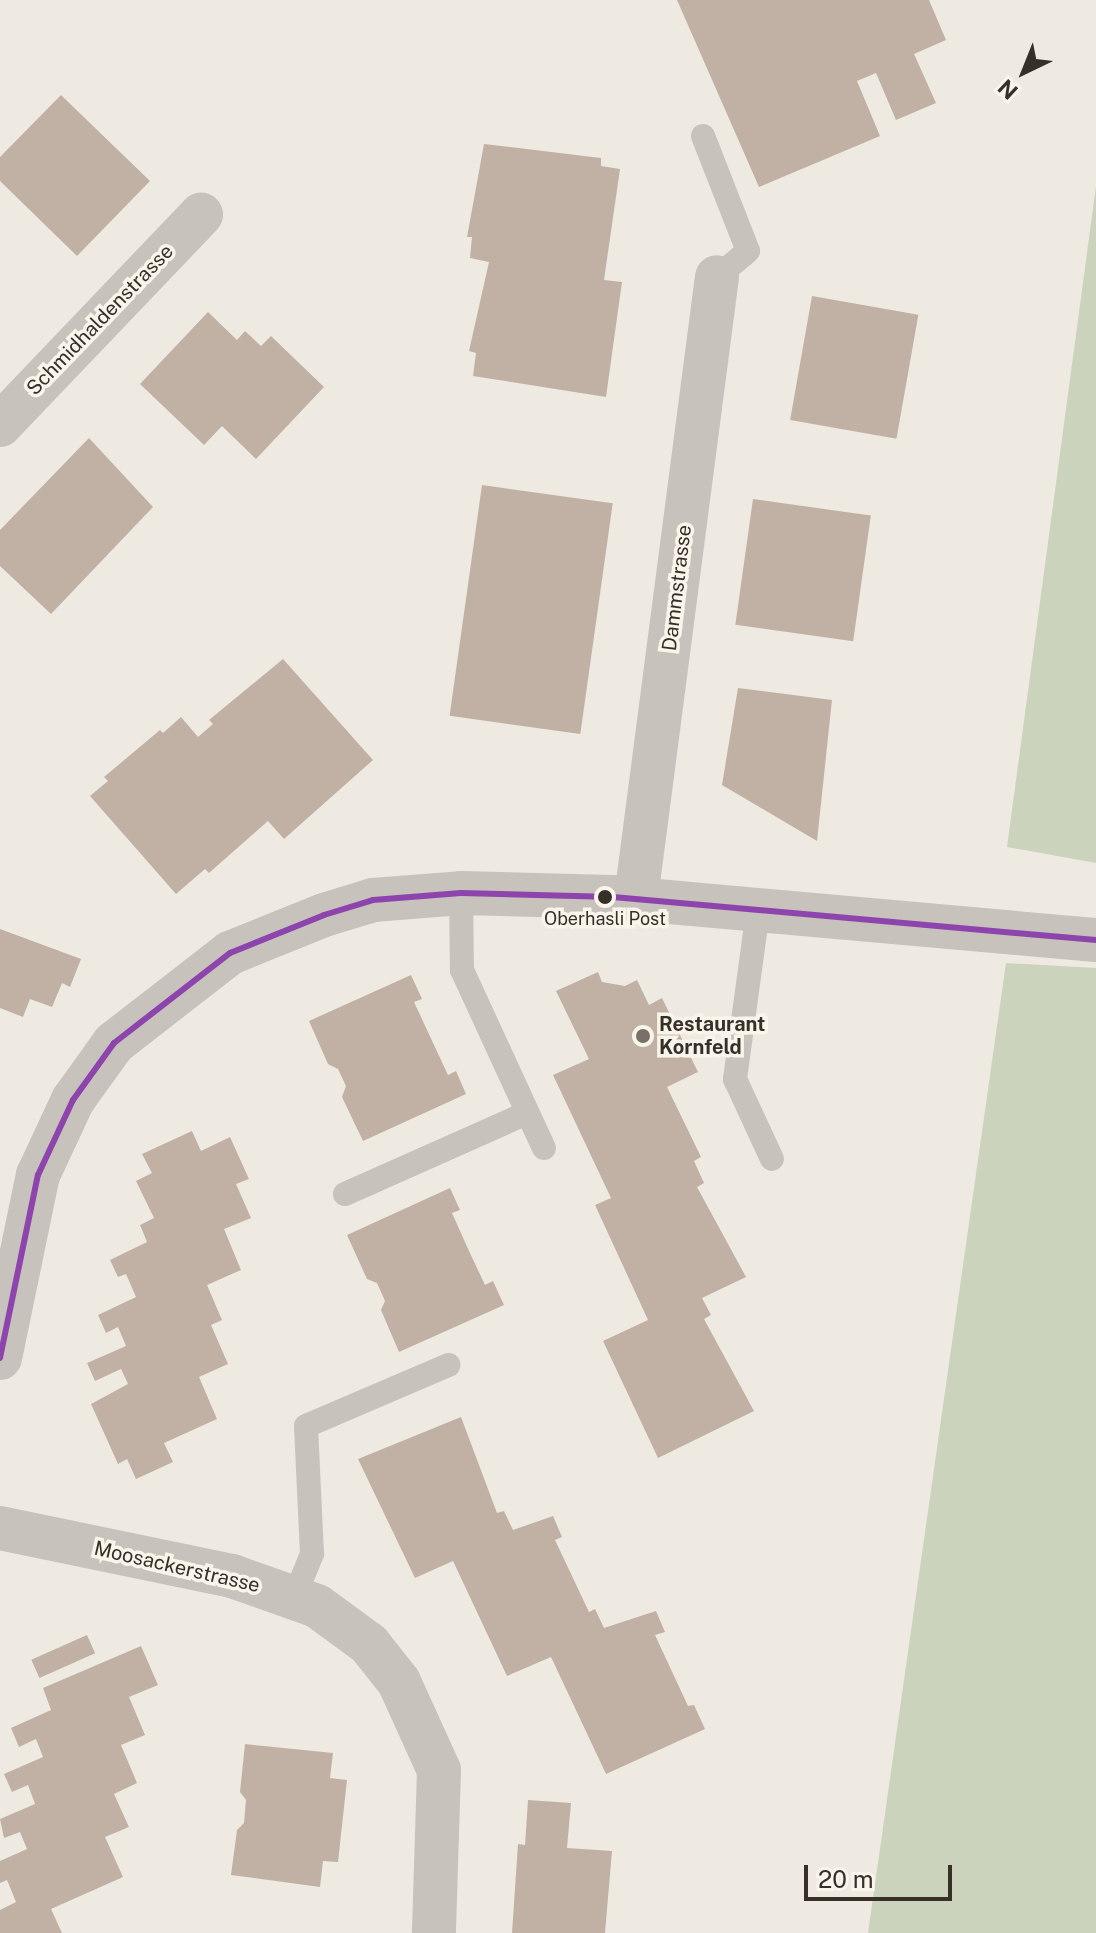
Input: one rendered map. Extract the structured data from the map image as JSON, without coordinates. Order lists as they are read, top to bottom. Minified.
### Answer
{"streets":{"street":["Schmidhaldenstrasse","Dammstrasse","Moosackerstrasse"]},"places":["Oberhasli Post","Restaurant Kornfeld"],"scale_bar":"20 m","north":"bottom left"}
